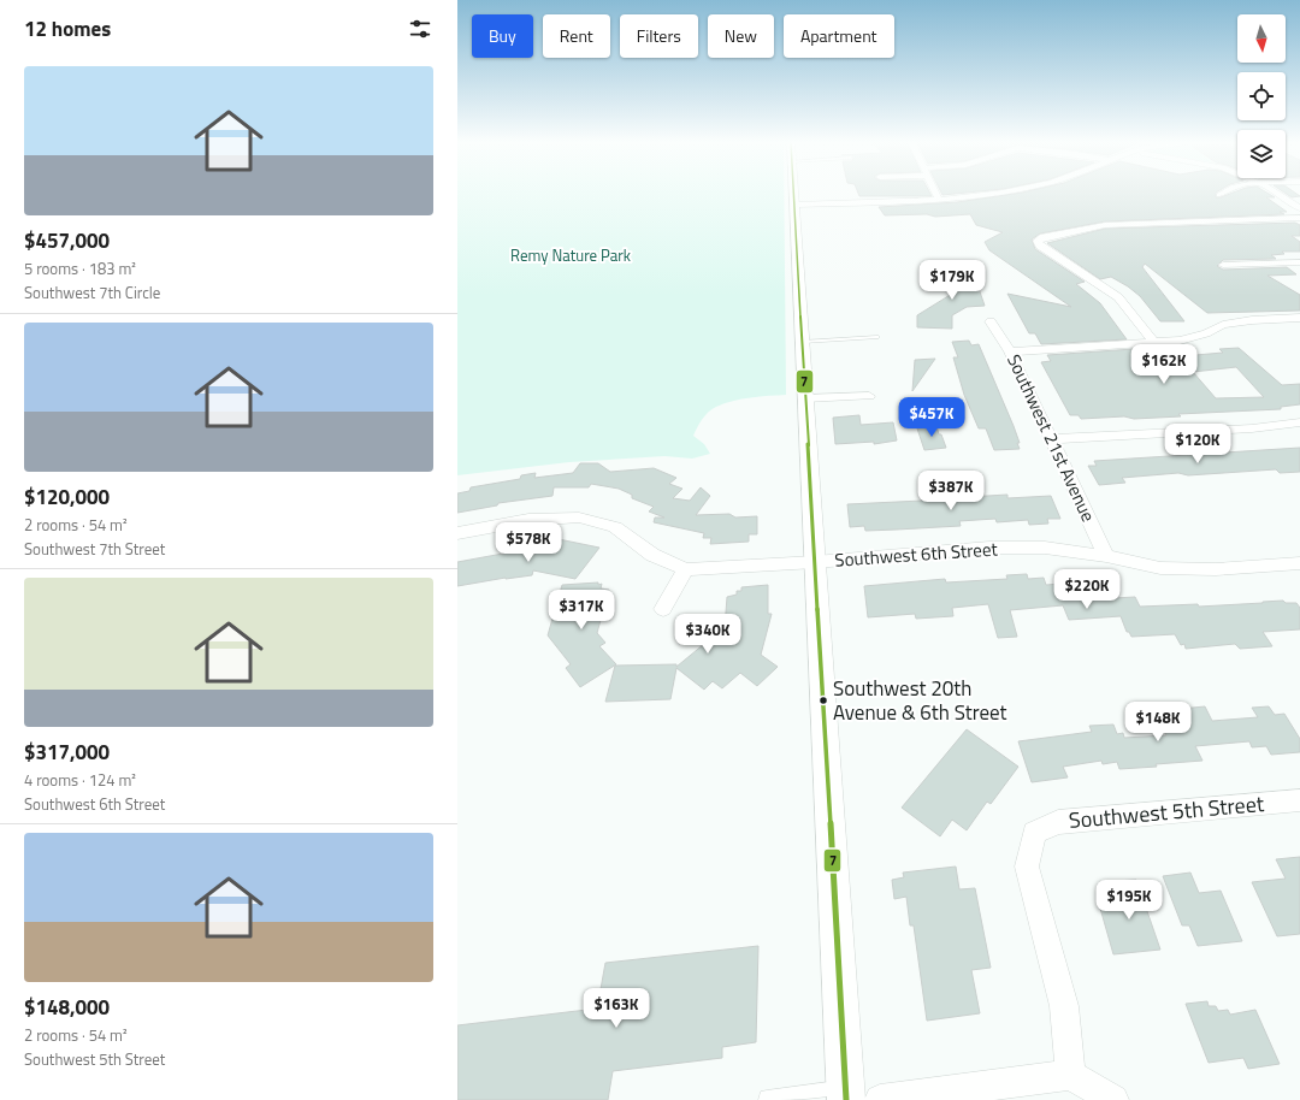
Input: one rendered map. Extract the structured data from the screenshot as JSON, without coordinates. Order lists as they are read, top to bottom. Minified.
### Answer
{"streets":{"street":["Southwest 21st Avenue","Southwest 6th Street","Southwest 5th Street"]},"crossings":[["Southwest 21st Avenue","Southwest 6th Street"]],"parks":["Remy Nature Park"],"places":["Southwest 20th Avenue & 6th Street"],"lines":["transit line 7"],"north":"bottom","page":{"heading":"12 homes","chip":["Buy","Rent","Filters","New","Apartment"],"list":[{"name":"$457,000","note":"5 rooms · 183 m² · Southwest 7th Circle"},{"name":"$120,000","note":"2 rooms · 54 m² · Southwest 7th Street"},{"name":"$317,000","note":"4 rooms · 124 m² · Southwest 6th Street"},{"name":"$148,000","note":"2 rooms · 54 m² · Southwest 5th Street"}],"price":["$179K","$162K","$457K","$120K","$387K","$578K","$220K","$317K","$340K","$148K","$195K","$163K"]}}
